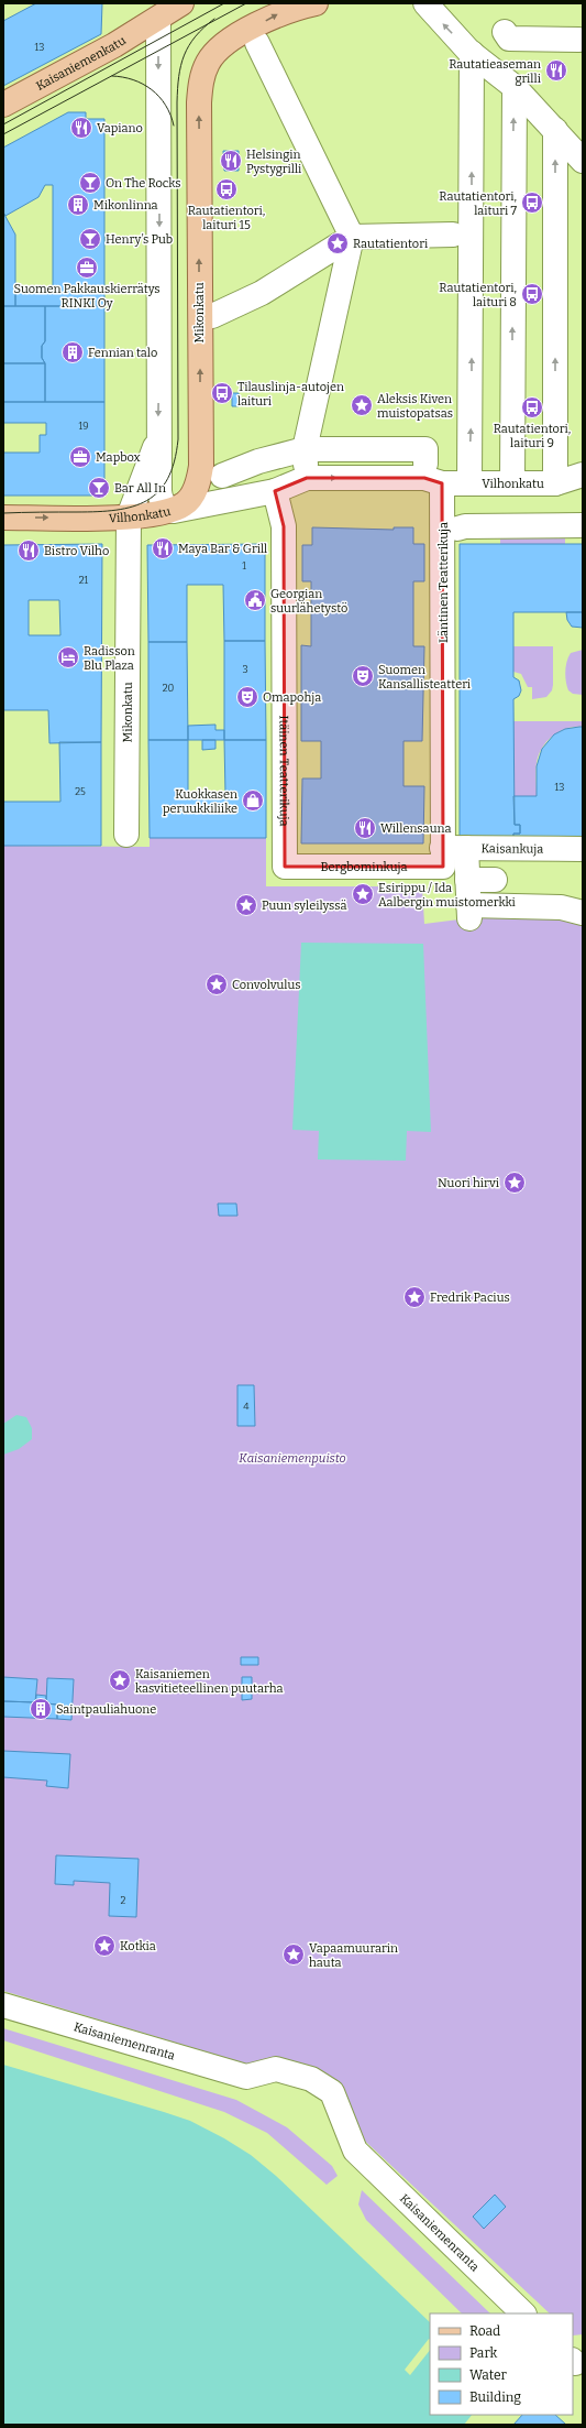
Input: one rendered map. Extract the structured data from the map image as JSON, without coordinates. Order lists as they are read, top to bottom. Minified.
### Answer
{"streets":{"main road":["Kaisaniemenkatu","Mikonkatu","Vilhonkatu"],"street":["Läntinen Teatterikuja","Itäinen Teatterikuja","Kaisankuja","Bergbominkuja","Kaisaniemenranta"]},"crossings":[["Kaisaniemenkatu","Mikonkatu"],["Mikonkatu","Vilhonkatu"],["Vilhonkatu","Läntinen Teatterikuja"],["Vilhonkatu","Itäinen Teatterikuja"],["Läntinen Teatterikuja","Kaisankuja"],["Läntinen Teatterikuja","Bergbominkuja"],["Itäinen Teatterikuja","Bergbominkuja"],["Kaisankuja","Bergbominkuja"]],"one_way":["Vilhonkatu"],"parks":["Kaisaniemenpuisto"],"places":{"restaurant":["Rautatieaseman grilli","Vapiano","Helsingin Pystygrilli","Maya Bar & Grill","Bistro Vilho","Willensauna"],"bar":["On The Rocks","Henry’s Pub","Bar All In"],"bus stop":["Rautatientori, laituri 15","Rautatientori, laituri 7","Rautatientori, laituri 8","Tilauslinja-autojen laituri","Rautatientori, laituri 9"],"building":["Mikonlinna","Fennian talo","Saintpauliahuone"],"place":["Rautatientori","Aleksis Kiven muistopatsas","Esirippu / Ida Aalbergin muistomerkki","Puun syleilyssä","Convolvulus","Nuori hirvi","Fredrik Pacius","Kaisaniemen kasvitieteellinen puutarha","Kotkia","Vapaamuurarin hauta"],"office":["Suomen Pakkauskierrätys RINKI Oy","Mapbox"],"public building":["Georgian suurlähetystö"],"hotel":["Radisson Blu Plaza"],"theatre":["Suomen Kansallisteatteri","Omapohja"],"shop":["Kuokkasen peruukkiliike"]},"house_numbers":["13","19","1","21","3","20","13","25","4","2"],"legend":["Road","Park","Water","Building"]}
